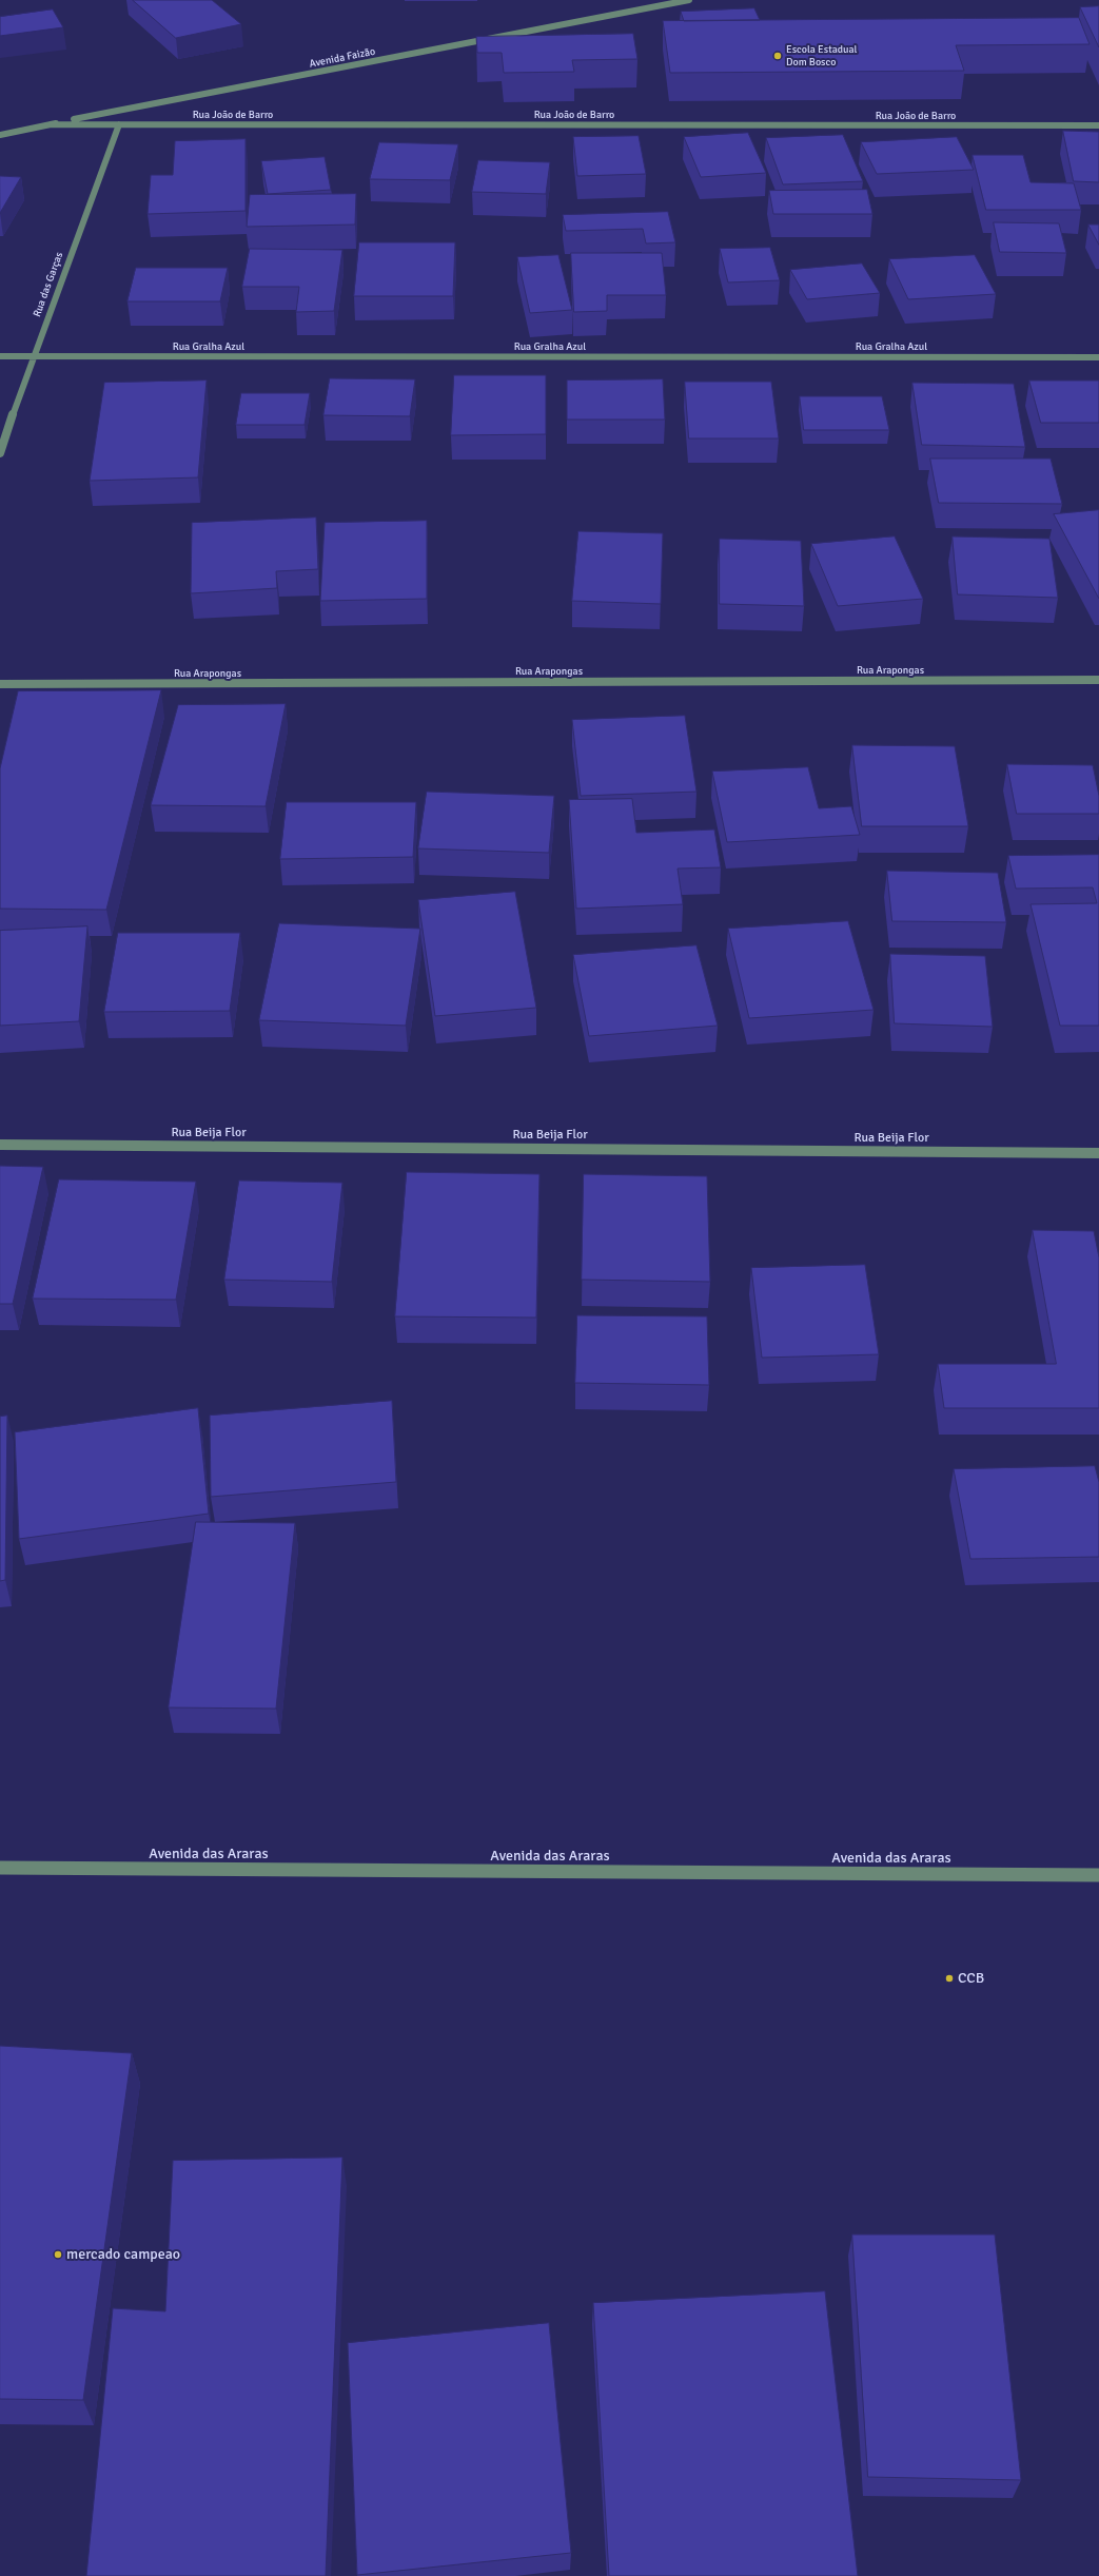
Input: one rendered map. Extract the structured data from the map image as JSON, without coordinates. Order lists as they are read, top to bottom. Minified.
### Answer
{"streets":{"street":["Avenida Faizão","Rua João de Barro","Rua das Garças","Rua Gralha Azul","Rua Arapongas","Rua Beija Flor","Avenida das Araras"]},"crossings":[["Avenida Faizão","Rua João de Barro"],["Rua João de Barro","Rua das Garças"],["Rua das Garças","Rua Gralha Azul"]],"places":["Escola Estadual Dom Bosco","CCB","mercado campeao"]}
